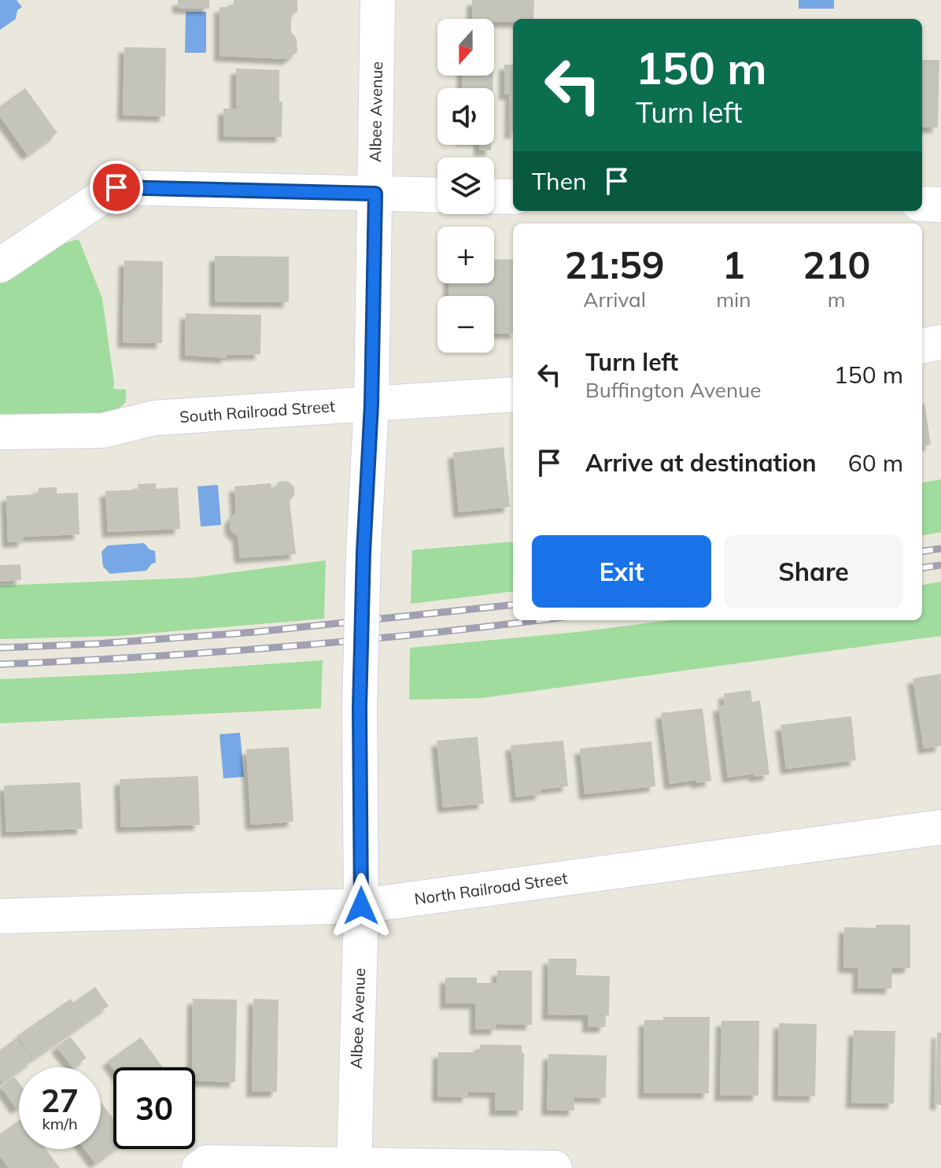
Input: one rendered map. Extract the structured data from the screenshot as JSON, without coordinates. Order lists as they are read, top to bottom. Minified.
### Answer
{"streets":{"street":["Albee Avenue","South Railroad Street","North Railroad Street"]},"crossings":[["Albee Avenue","South Railroad Street"],["Albee Avenue","North Railroad Street"]],"north":"bottom","page":{"map_buttons":["+","−"],"turn":["150 m","Turn left"],"then":"Then","eta":["21:59","Arrival","1","min","210","m"],"list":[{"name":"Turn left","note":"Buffington Avenue","value":"150 m"},{"name":"Arrive at destination","value":"60 m"}],"buttons":["Exit","Share"],"speed":"27 km/h","limit":"30"}}
